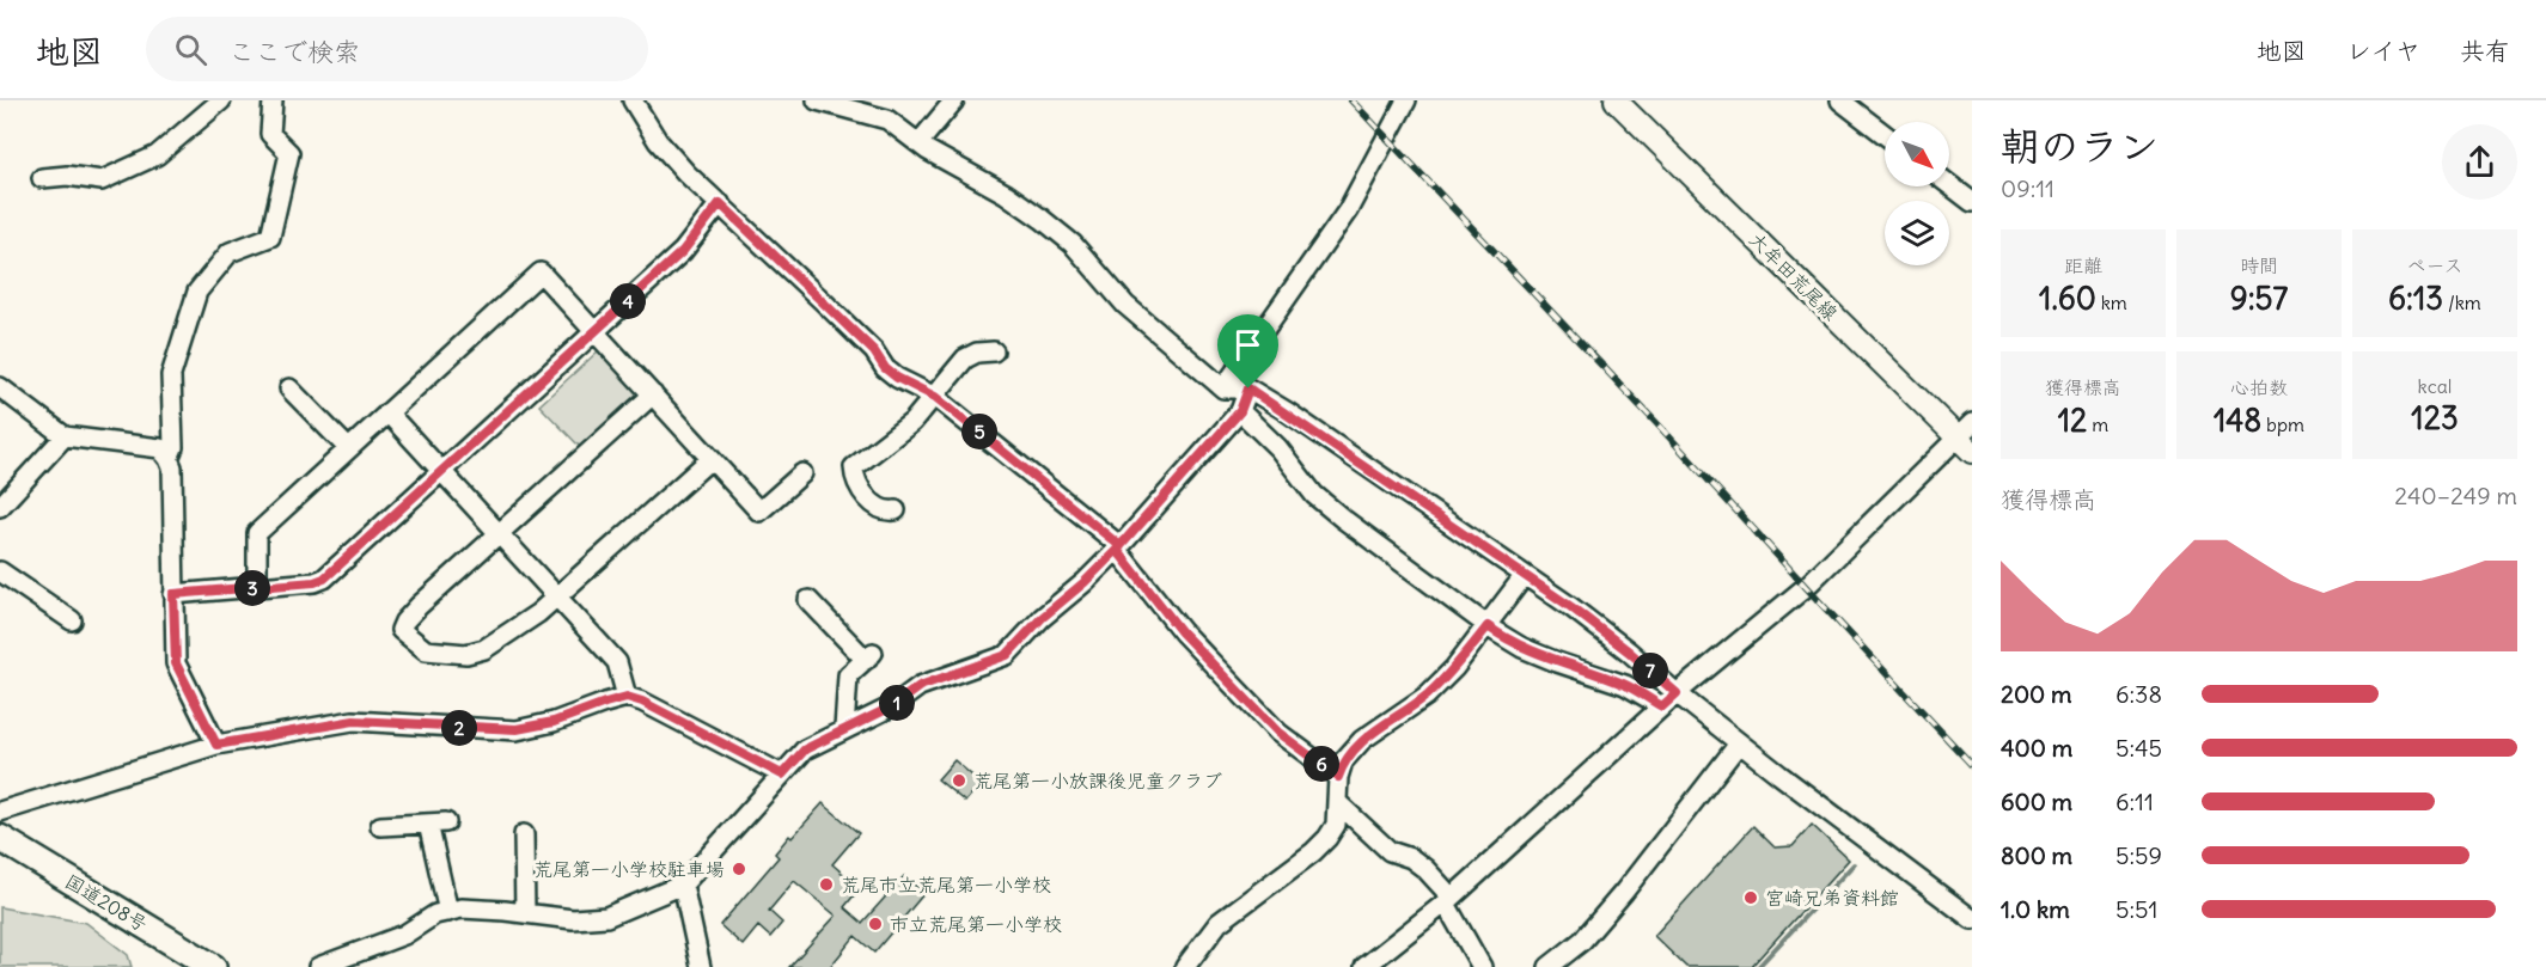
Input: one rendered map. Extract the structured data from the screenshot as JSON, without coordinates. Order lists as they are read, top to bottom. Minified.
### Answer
{"streets":{"highway":["国道208号"],"main road":["大牟田荒尾線"]},"places":["荒尾第一小放課後児童クラブ","荒尾第一小学校駐車場","荒尾市立荒尾第一小学校","宮崎兄弟資料館","市立荒尾第一小学校"],"north":"bottom right","page":{"header":"地図","search":"ここで検索","nav":["地図","レイヤ","共有"],"heading":["朝のラン","09:11"],"stats":[["距離","1.60 km"],["時間","9:57"],["ペース","6:13 /km"],["獲得標高","12 m"],["心拍数","148 bpm"],["kcal","123"]],"pins":["4","5","3","7","1","2","6"],"chart":["獲得標高","240–249 m"],"list":[{"name":"200 m","note":"6:38"},{"name":"400 m","note":"5:45"},{"name":"600 m","note":"6:11"},{"name":"800 m","note":"5:59"},{"name":"1.0 km","note":"5:51"}]}}
